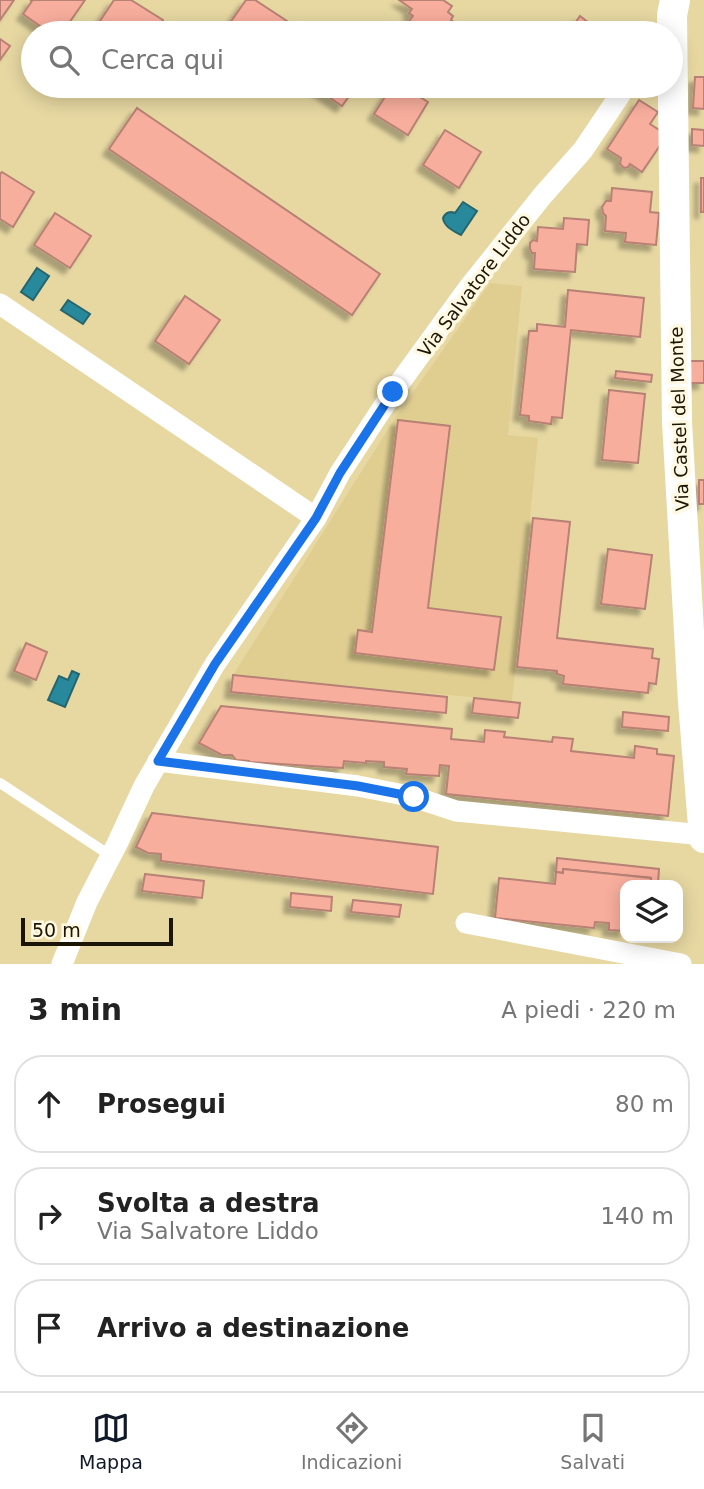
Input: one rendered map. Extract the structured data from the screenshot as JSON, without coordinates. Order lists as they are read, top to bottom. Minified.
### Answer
{"streets":{"main road":["Via Castel del Monte"],"street":["Via Salvatore Liddo"]},"scale_bar":"50 m","page":{"search":"Cerca qui","scale":"50 m","heading":["3 min","A piedi · 220 m"],"list":[["Prosegui","80 m"],["Svolta a destra","Via Salvatore Liddo","140 m"],"Arrivo a destinazione"],"nav":["Mappa","Indicazioni","Salvati"]}}
